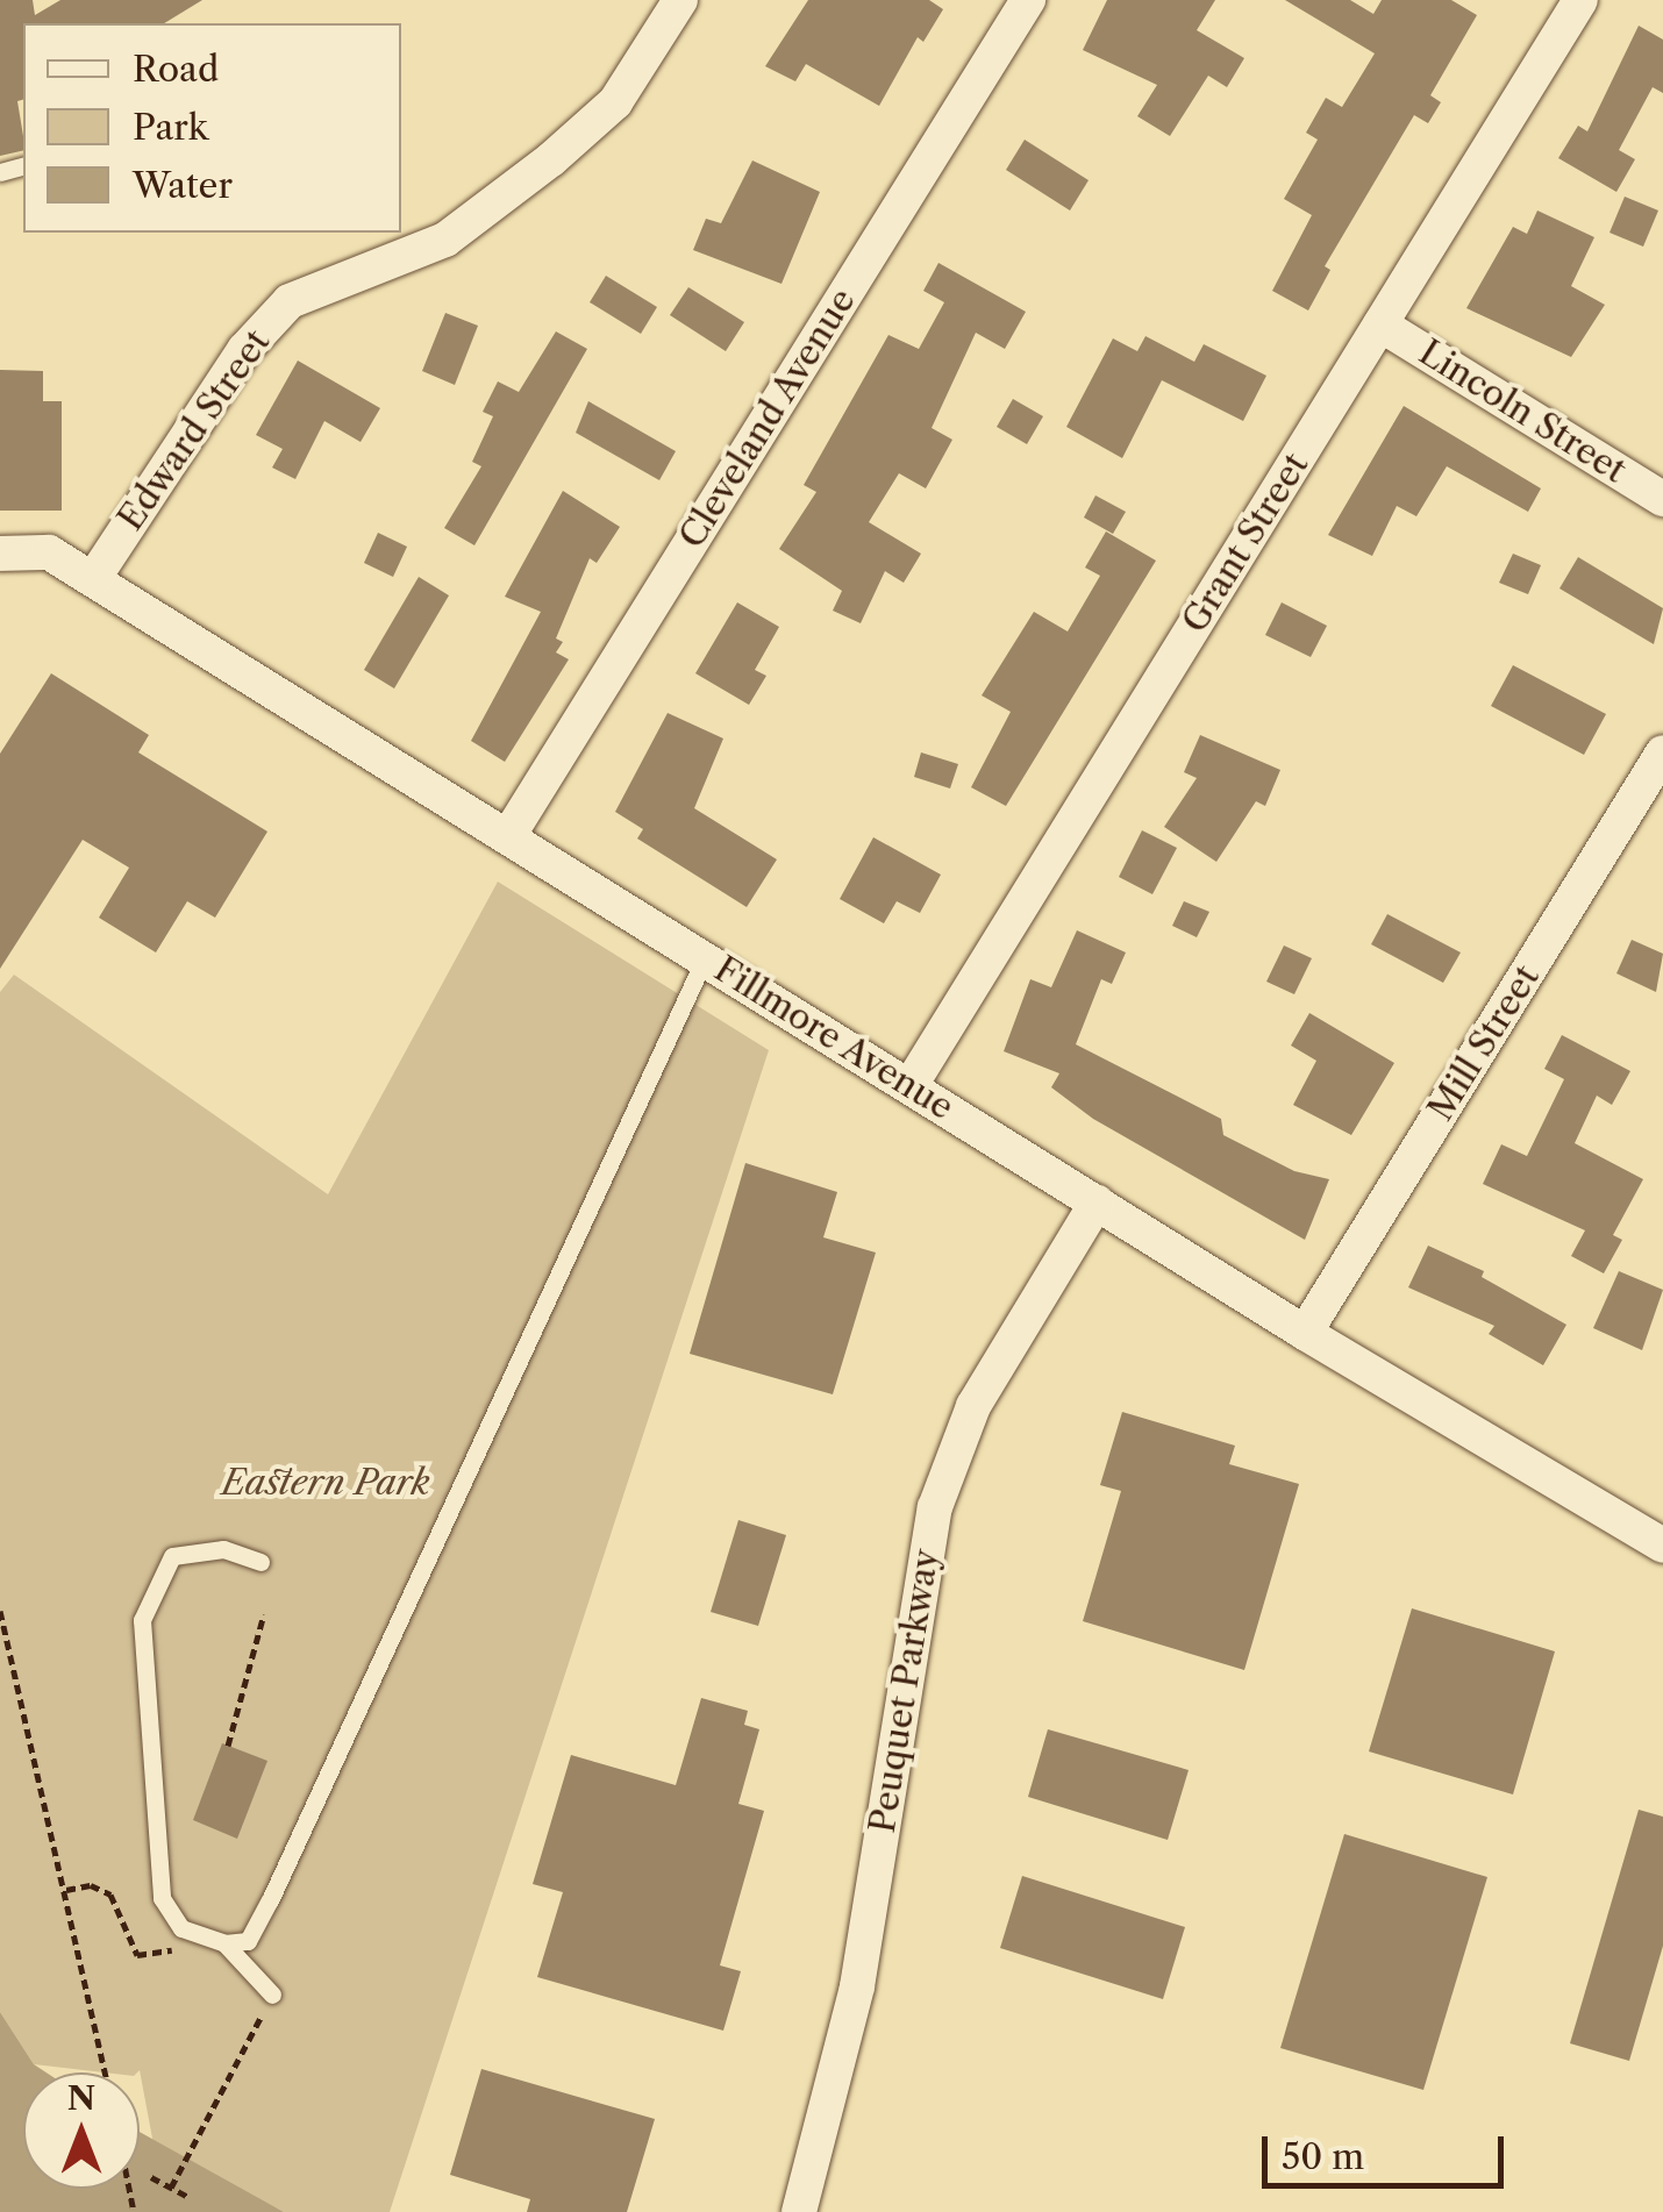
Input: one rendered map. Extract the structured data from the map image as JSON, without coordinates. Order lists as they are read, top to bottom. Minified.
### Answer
{"streets":{"street":["Lincoln Street","Cleveland Avenue","Edward Street","Grant Street","Fillmore Avenue","Mill Street","Peuquet Parkway"]},"crossings":[["Lincoln Street","Grant Street"],["Cleveland Avenue","Fillmore Avenue"],["Edward Street","Fillmore Avenue"],["Grant Street","Fillmore Avenue"],["Fillmore Avenue","Mill Street"],["Fillmore Avenue","Peuquet Parkway"]],"parks":["Eastern Park"],"legend":["Road","Park","Water"],"scale_bar":"50 m","north":"top"}
